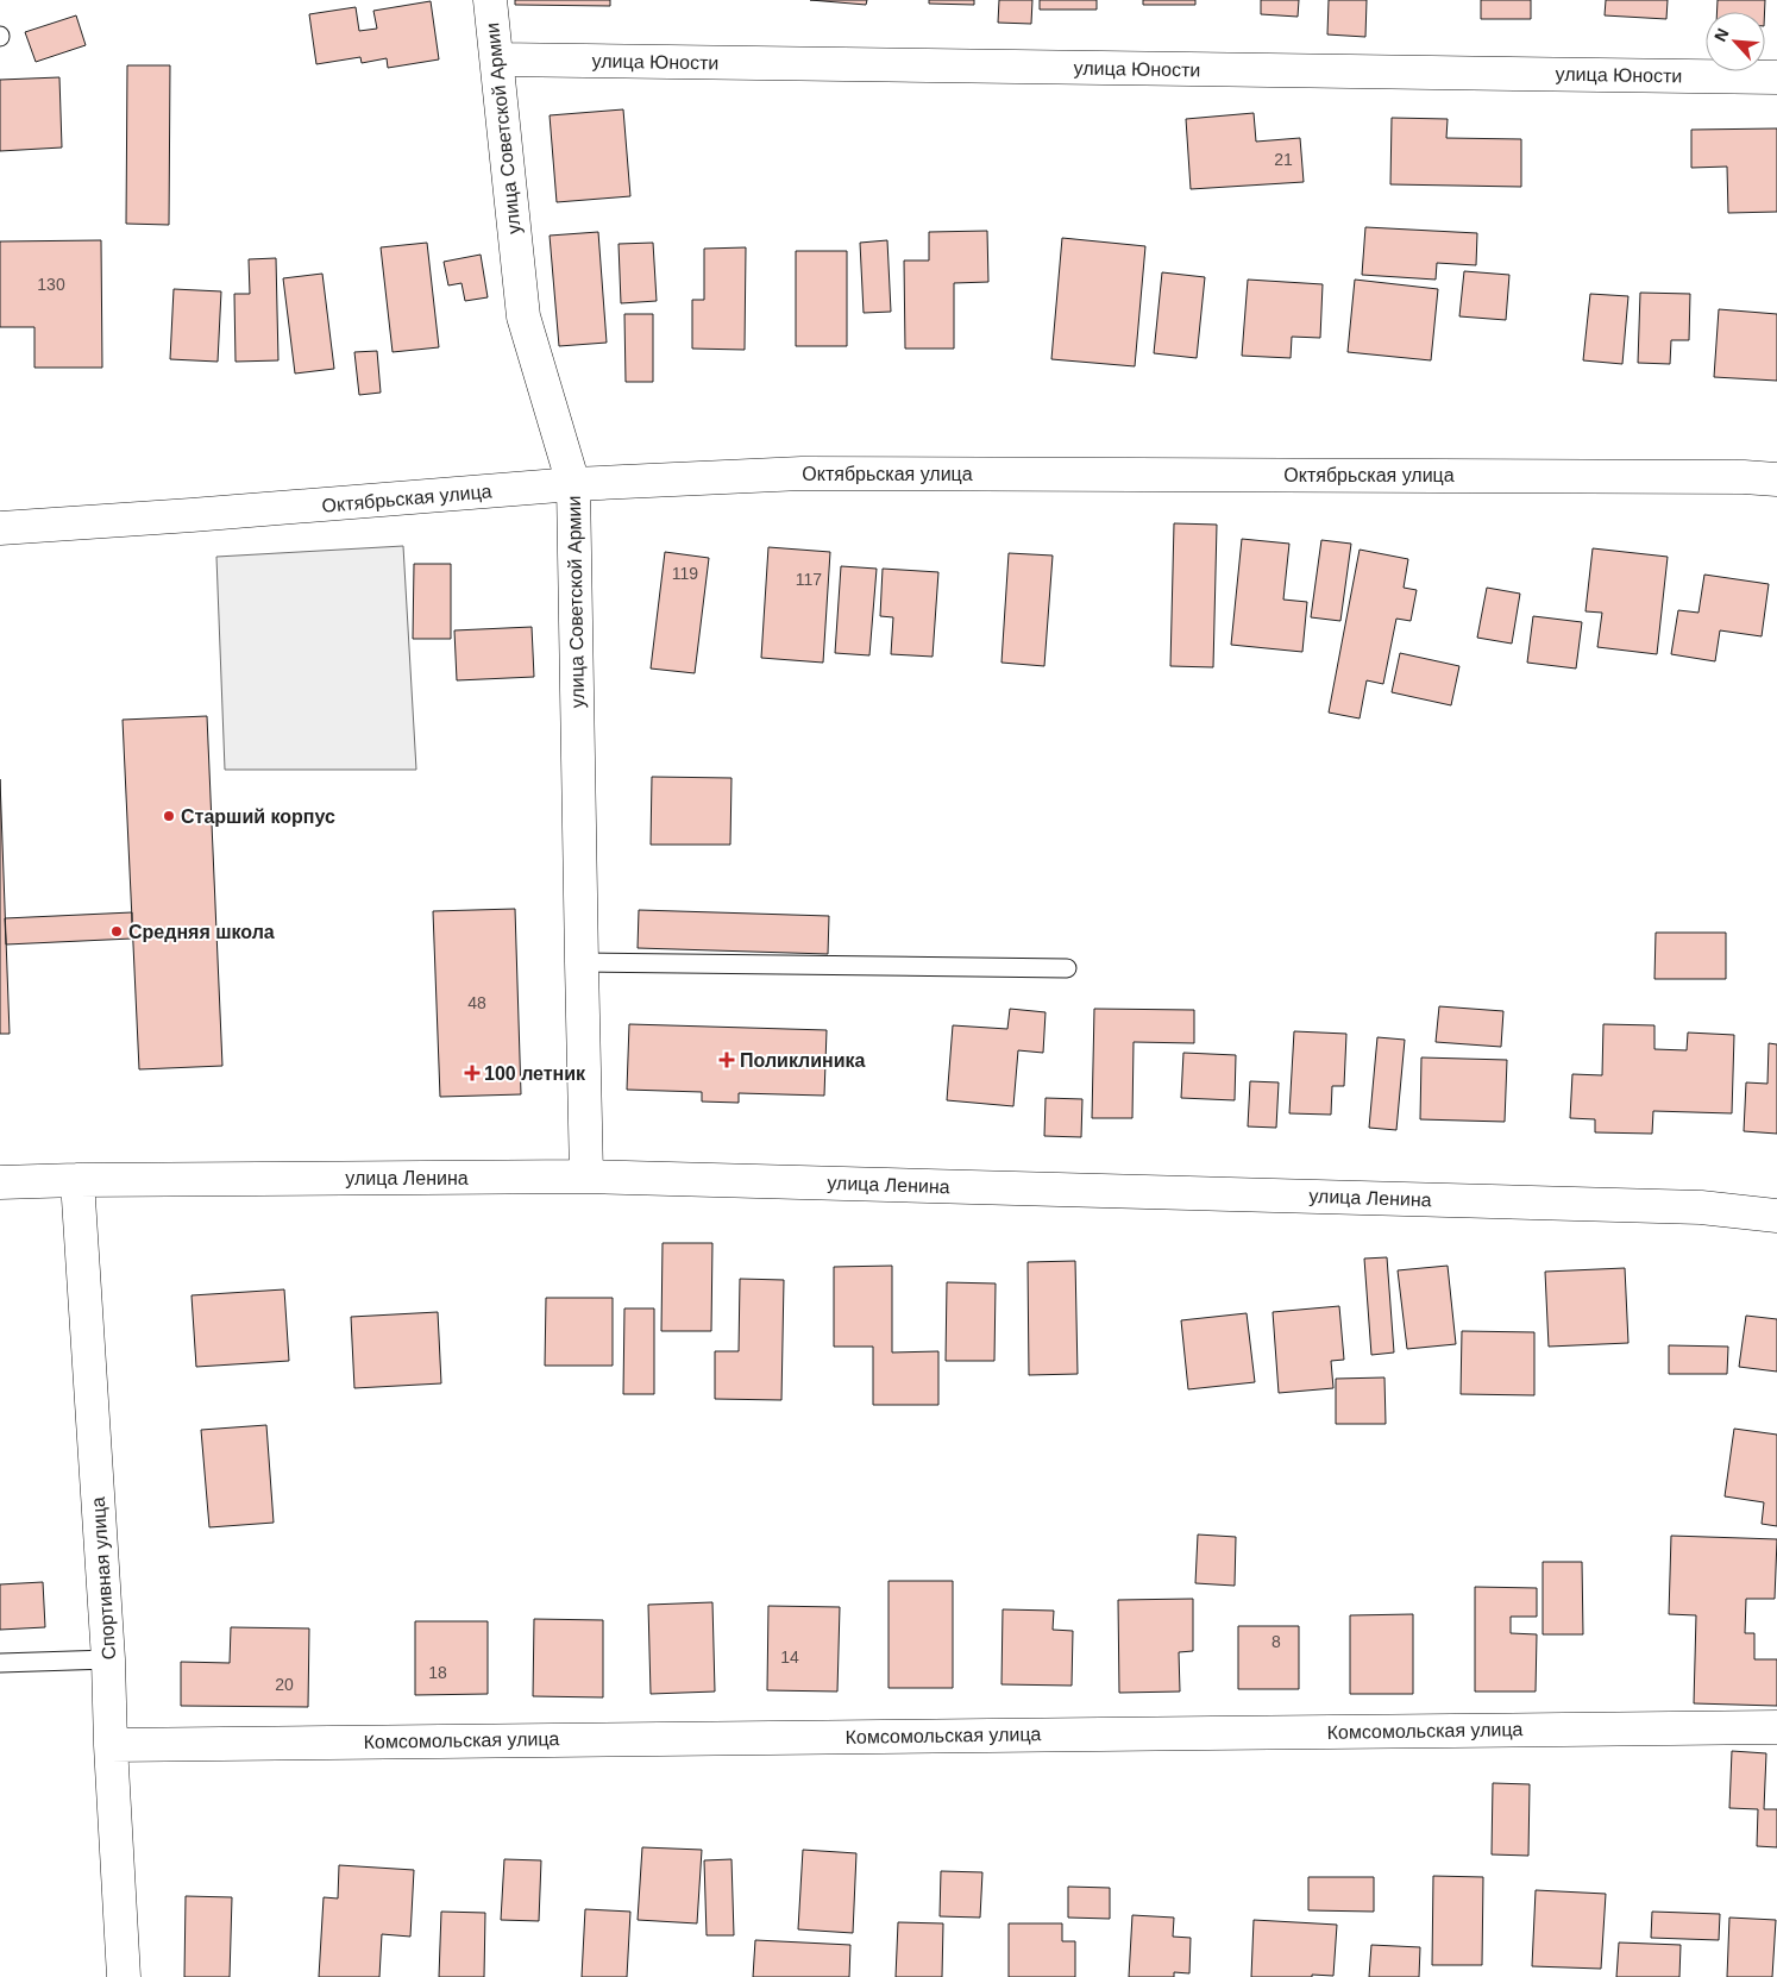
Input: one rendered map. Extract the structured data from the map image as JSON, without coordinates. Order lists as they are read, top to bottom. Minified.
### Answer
{"streets":{"street":["улица Юности","улица Советской Армии","Октябрьская улица","улица Ленина","Спортивная улица","Комсомольская улица"]},"crossings":[["улица Юности","улица Советской Армии"],["улица Советской Армии","Октябрьская улица"],["улица Советской Армии","улица Ленина"],["улица Ленина","Спортивная улица"],["Спортивная улица","Комсомольская улица"]],"places":{"other":["Старший корпус","Средняя школа"],"health":["Поликлиника","100 летник"]},"house_numbers":["21","130","119","117","48","8","14","18","20"],"north":"top left"}
